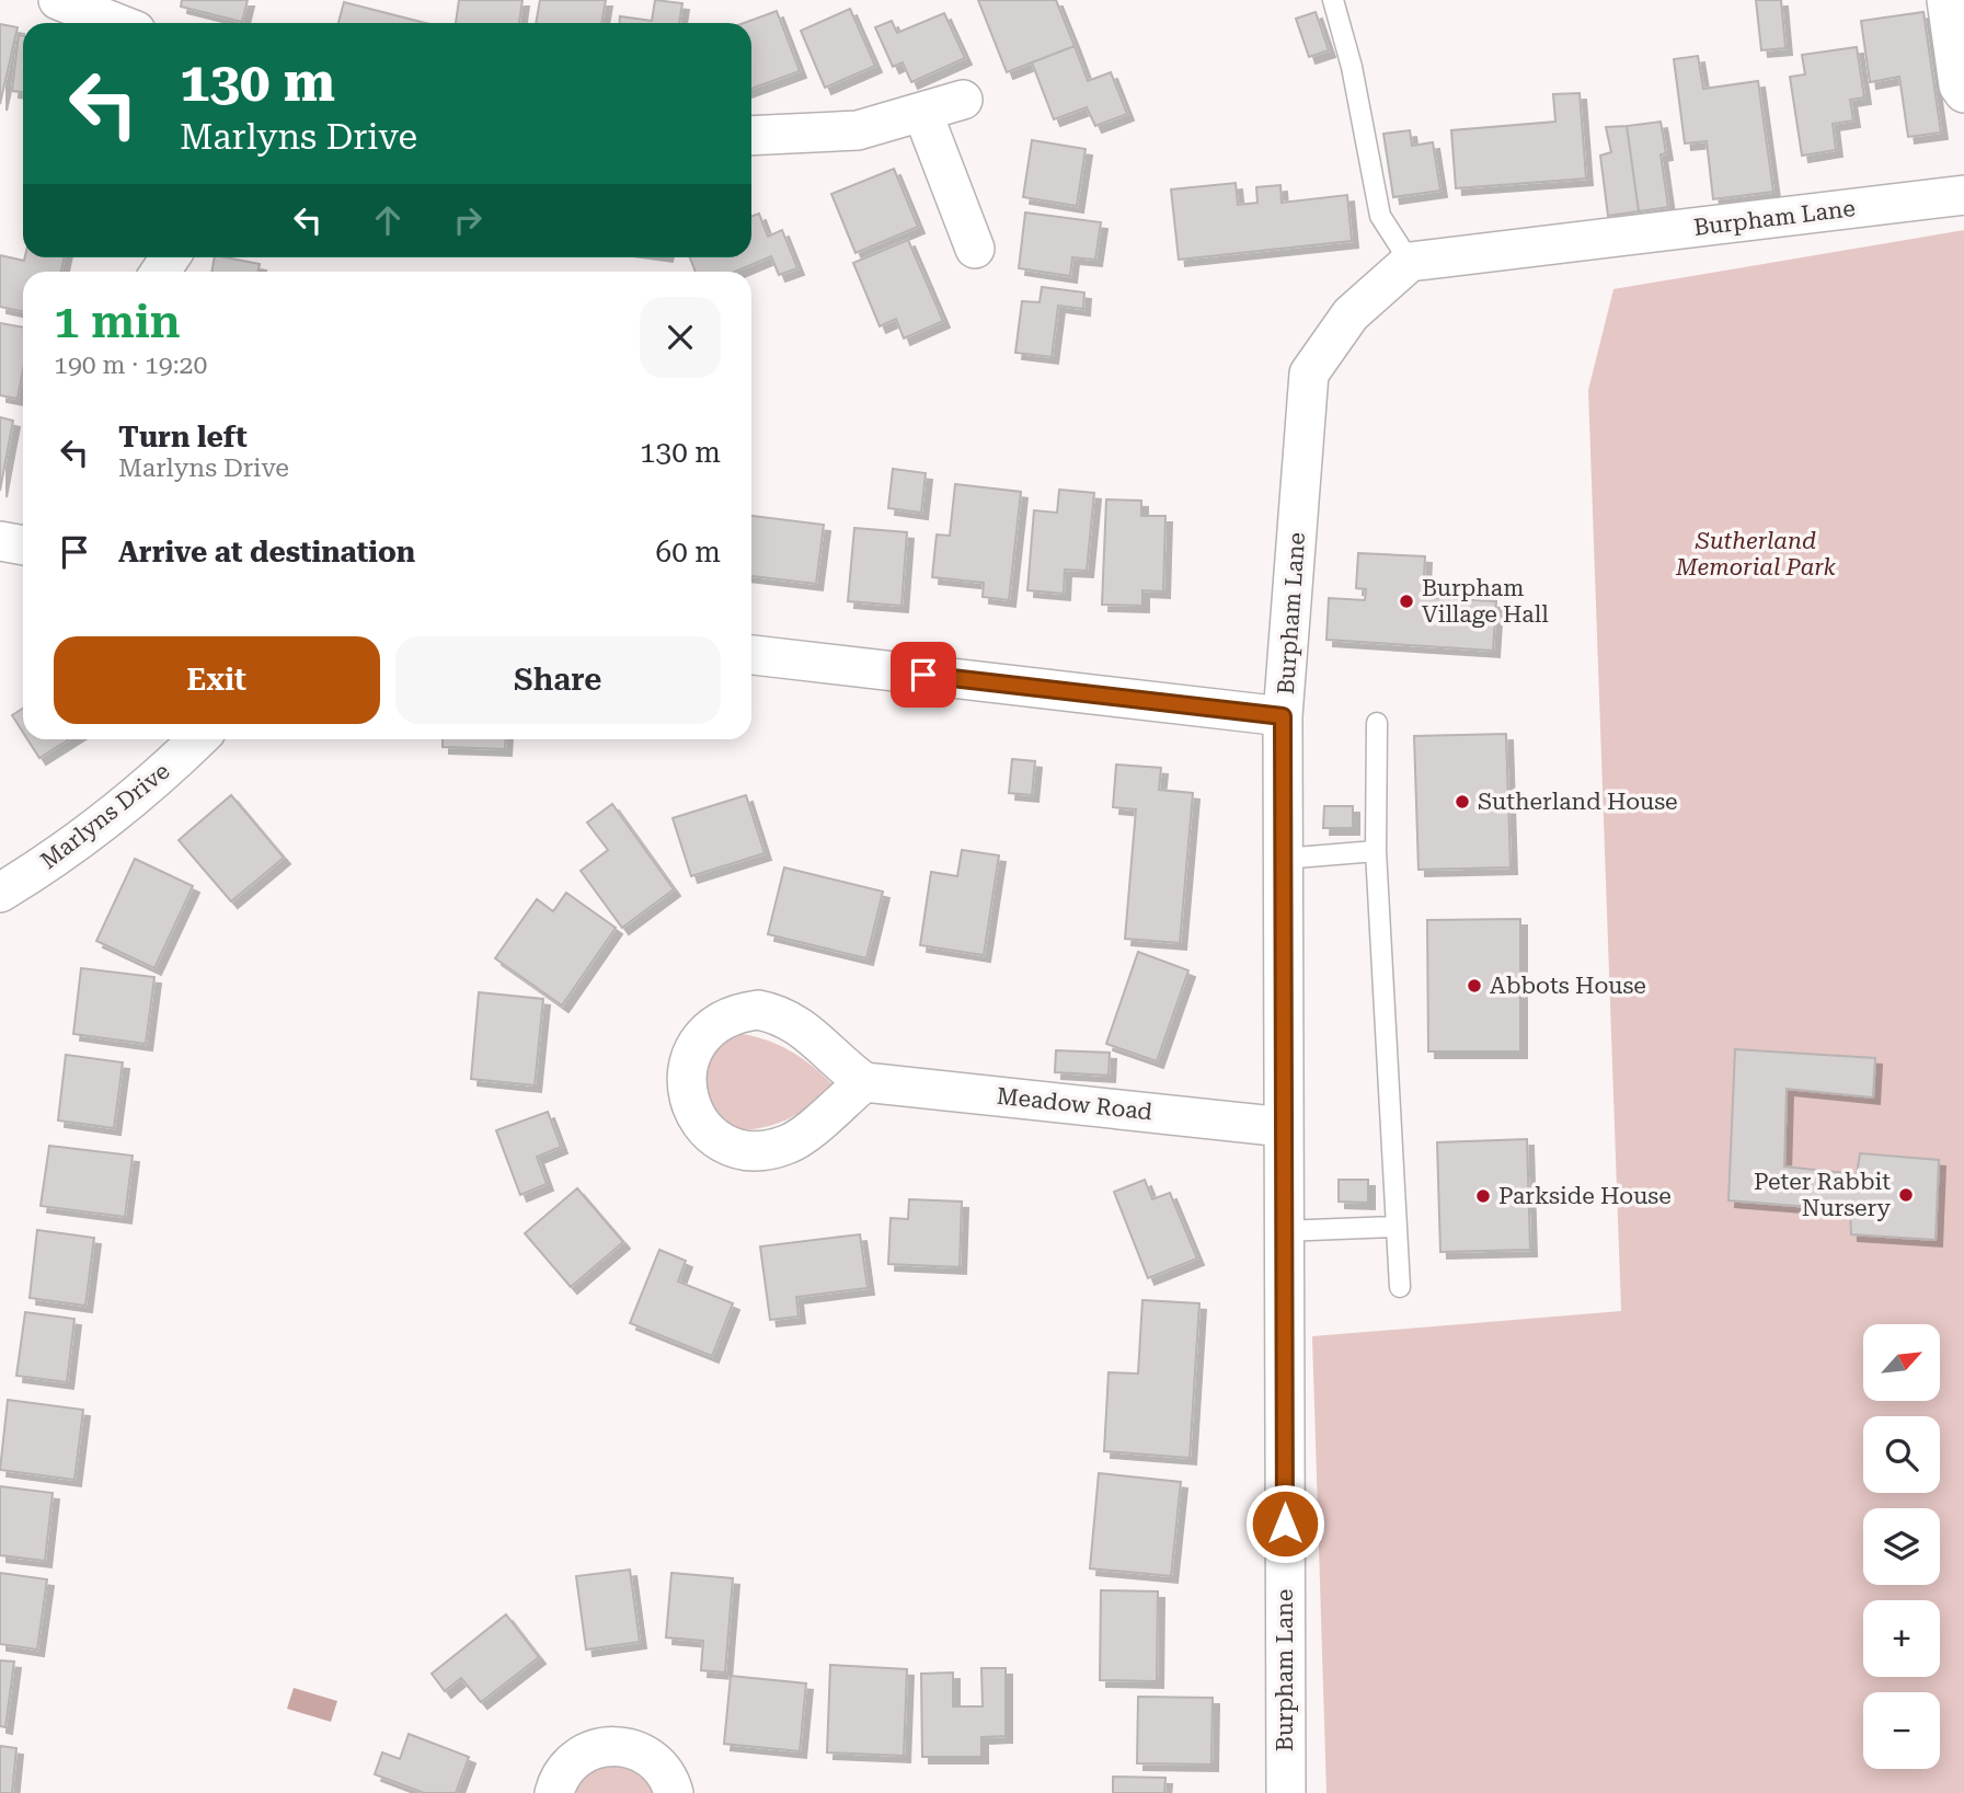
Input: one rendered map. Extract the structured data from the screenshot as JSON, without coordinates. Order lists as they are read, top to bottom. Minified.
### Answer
{"streets":{"street":["Burpham Lane","Marlyns Drive","Meadow Road"]},"crossings":[["Burpham Lane","Meadow Road"]],"parks":["Sutherland Memorial Park"],"places":["Burpham Village Hall","Sutherland House","Abbots House","Peter Rabbit Nursery","Parkside House"],"north":"top right","page":{"turn":["130 m","Marlyns Drive"],"heading":["1 min","190 m · 19:20"],"list":[{"name":"Turn left","note":"Marlyns Drive","value":"130 m"},{"name":"Arrive at destination","value":"60 m"}],"buttons":["Exit","Share"],"map_buttons":["+","−"]}}
